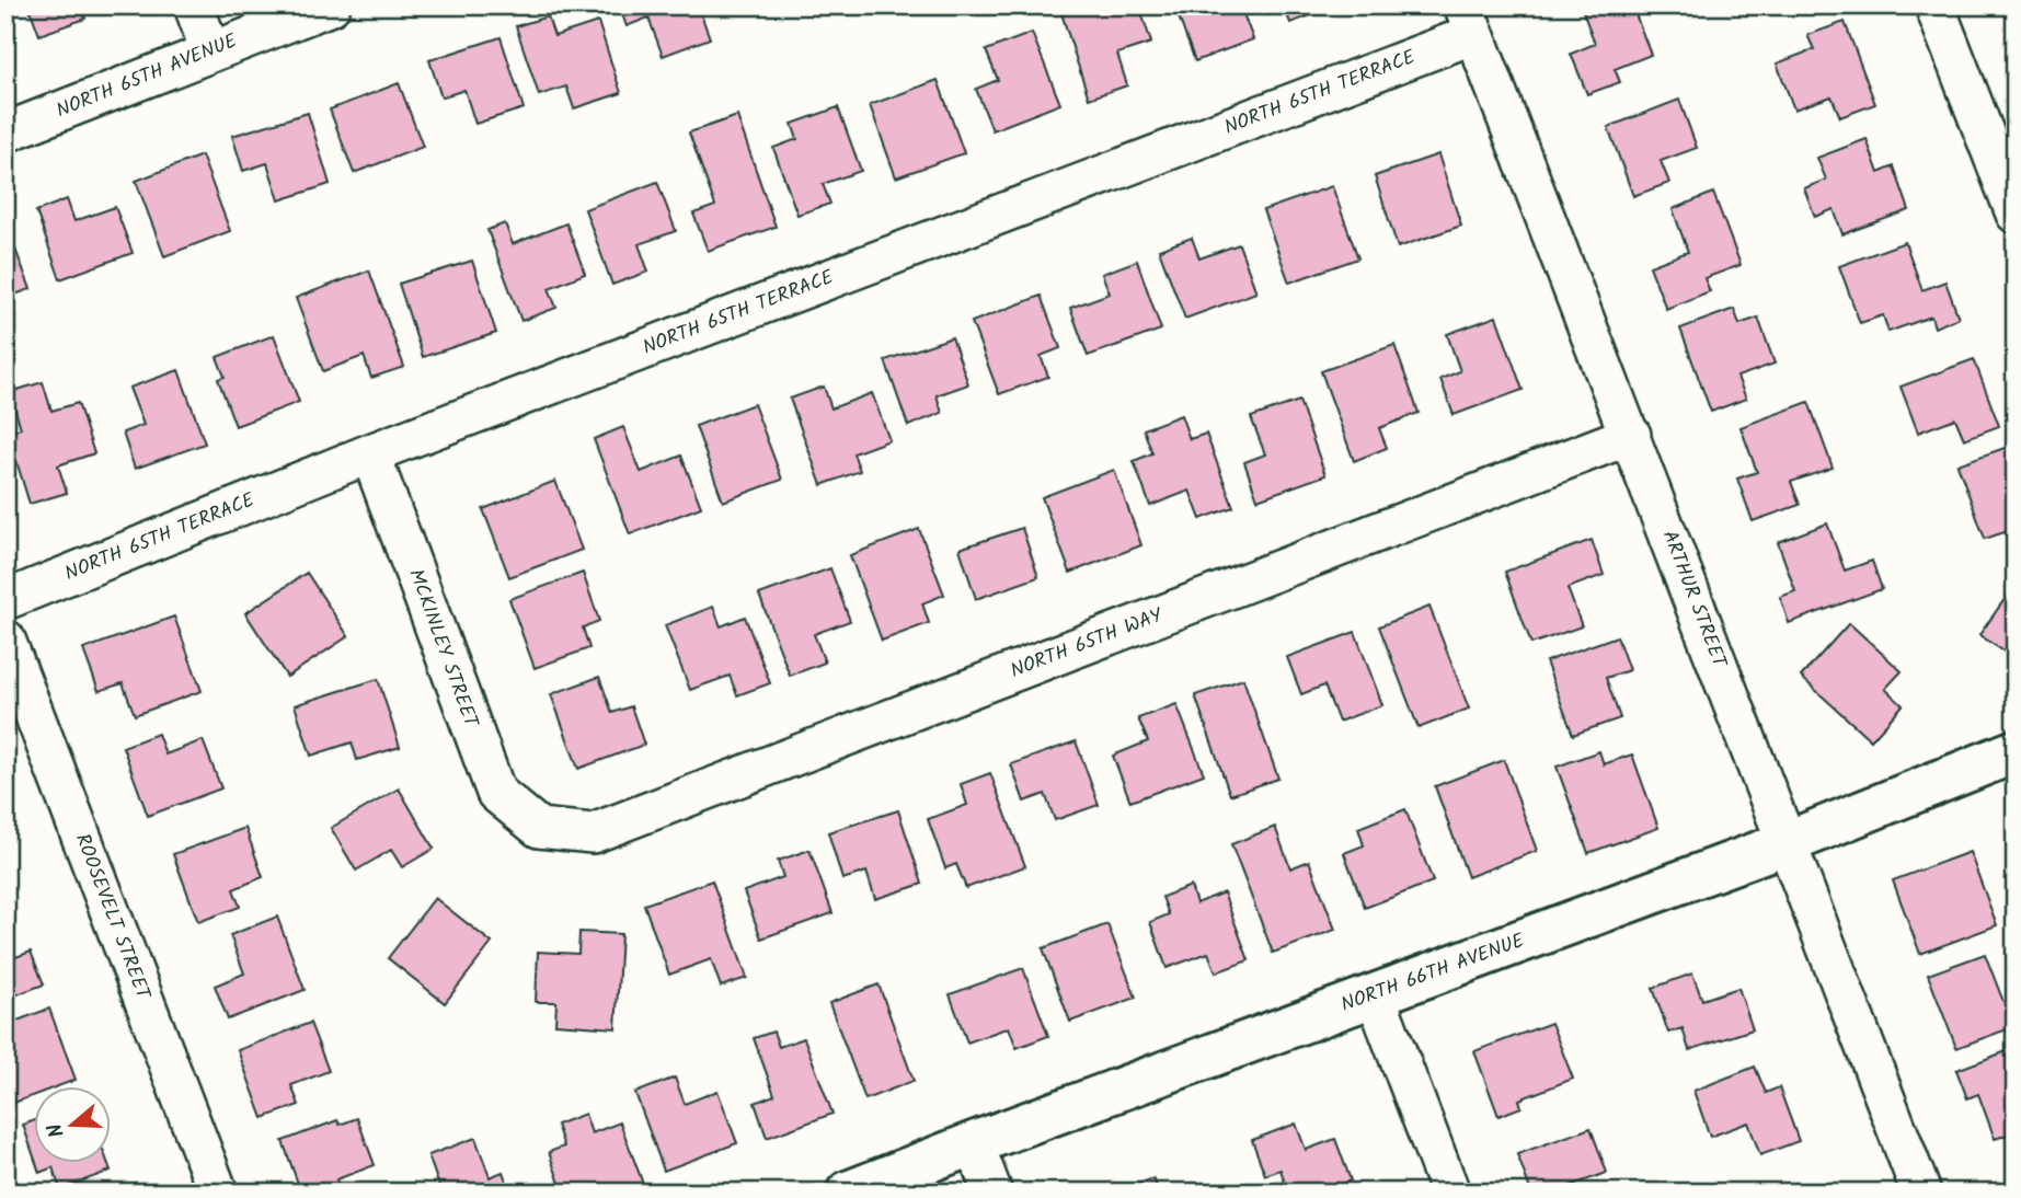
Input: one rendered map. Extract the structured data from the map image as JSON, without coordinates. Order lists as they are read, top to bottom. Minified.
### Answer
{"streets":{"street":["NORTH 65TH AVENUE","NORTH 65TH TERRACE","ARTHUR STREET","NORTH 65TH WAY","MCKINLEY STREET","ROOSEVELT STREET","NORTH 66TH AVENUE"]},"crossings":[["NORTH 65TH TERRACE","ARTHUR STREET"],["NORTH 65TH TERRACE","MCKINLEY STREET"],["ARTHUR STREET","NORTH 65TH WAY"],["ARTHUR STREET","NORTH 66TH AVENUE"],["NORTH 65TH WAY","MCKINLEY STREET"]],"north":"left"}
